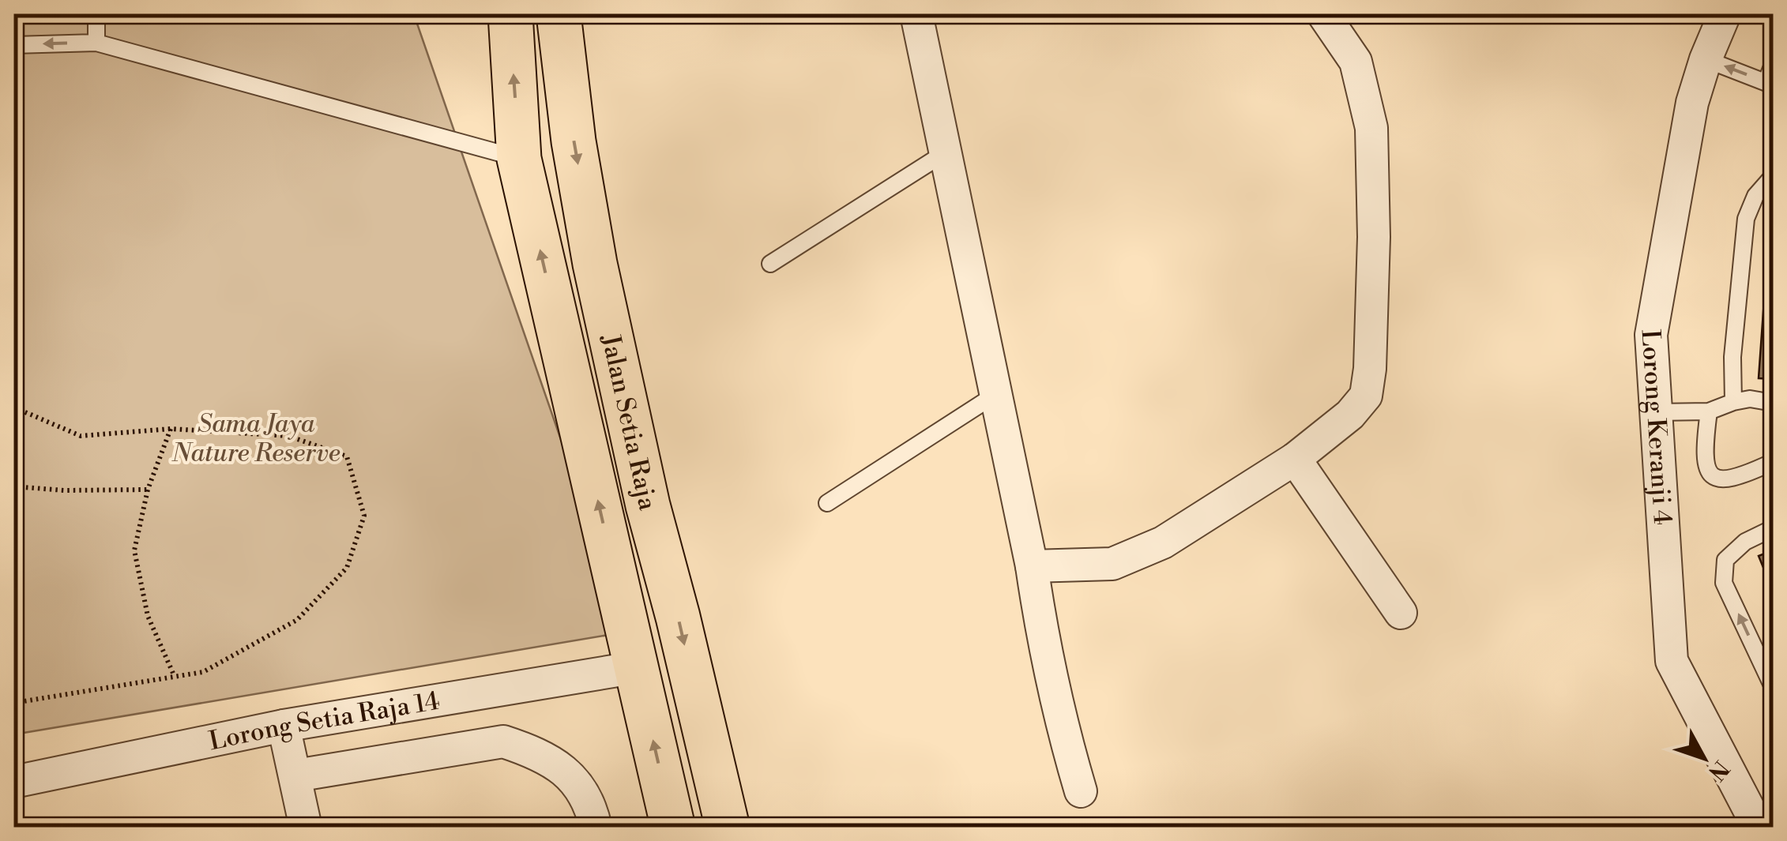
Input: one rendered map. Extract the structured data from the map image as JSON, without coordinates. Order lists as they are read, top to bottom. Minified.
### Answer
{"streets":{"highway":["Jalan Setia Raja"],"street":["Lorong Keranji 4","Lorong Setia Raja 14"]},"crossings":[["Jalan Setia Raja","Lorong Setia Raja 14"]],"parks":["Sama Jaya Nature Reserve"],"north":"bottom right"}
